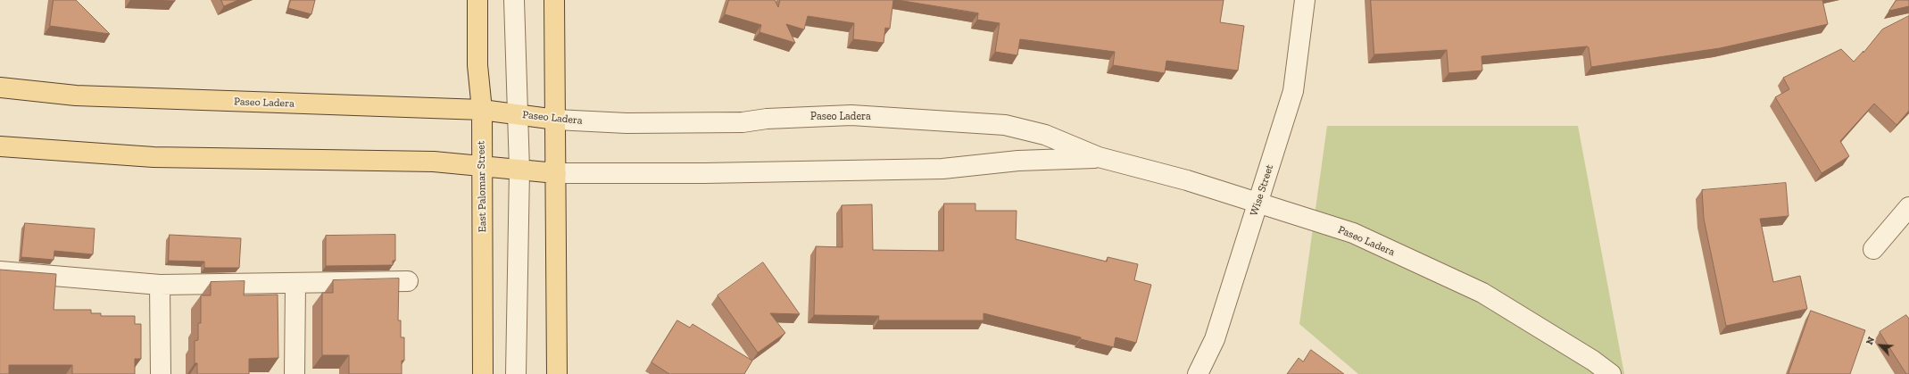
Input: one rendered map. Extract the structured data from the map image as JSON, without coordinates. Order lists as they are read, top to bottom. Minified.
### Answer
{"streets":{"main road":["Paseo Ladera","East Palomar Street"],"street":["Wise Street"]},"crossings":[["Paseo Ladera","East Palomar Street"],["Paseo Ladera","Wise Street"]],"north":"top left"}
